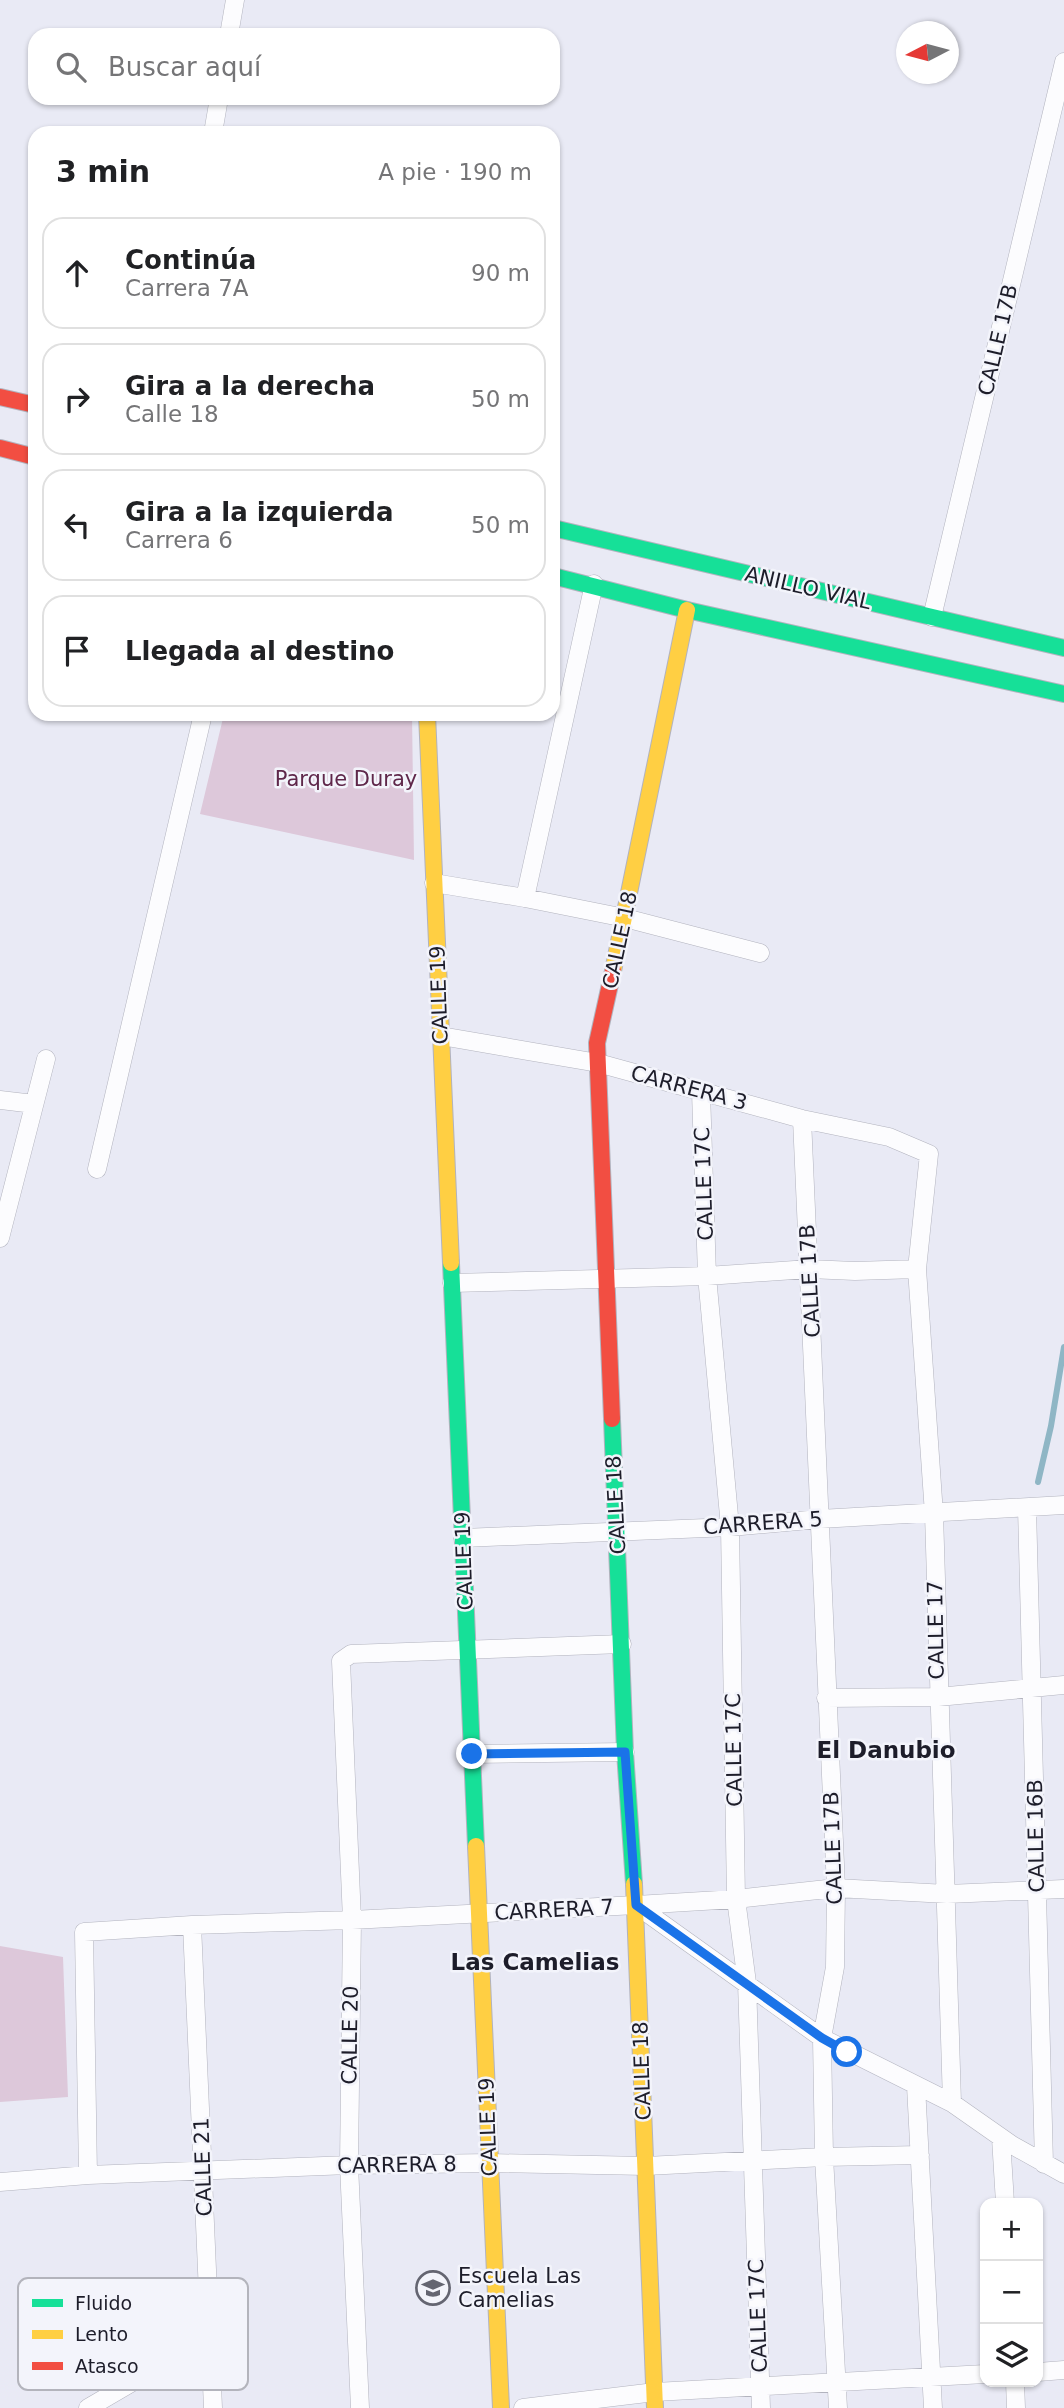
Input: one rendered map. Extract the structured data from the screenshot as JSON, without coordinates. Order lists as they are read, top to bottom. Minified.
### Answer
{"streets":{"main road":["ANILLO VIAL","CALLE 18","CALLE 19"],"street":["CALLE 17B","CARRERA 3","CALLE 17C","CARRERA 5","CALLE 17","CALLE 16B","CARRERA 7","CALLE 20","CARRERA 8","CALLE 21"]},"crossings":[["CALLE 17B","ANILLO VIAL"],["CALLE 17B","CARRERA 3"],["CALLE 17B","CARRERA 5"],["CALLE 17B","CARRERA 7"],["CALLE 17B","CARRERA 8"],["CALLE 18","CARRERA 3"],["CALLE 18","CARRERA 5"],["CALLE 18","CARRERA 7"],["CALLE 18","CARRERA 8"],["CALLE 19","CARRERA 3"],["CALLE 19","CARRERA 5"],["CALLE 19","CARRERA 7"],["CALLE 19","CALLE 20"],["CALLE 19","CARRERA 8"],["CARRERA 3","CALLE 17C"],["CARRERA 3","CALLE 17"],["CALLE 17C","CARRERA 5"],["CALLE 17C","CARRERA 7"],["CALLE 17C","CARRERA 8"],["CARRERA 5","CALLE 17"],["CARRERA 5","CALLE 16B"],["CALLE 17","CARRERA 7"],["CALLE 16B","CARRERA 7"],["CARRERA 7","CALLE 20"],["CARRERA 7","CARRERA 8"],["CARRERA 7","CALLE 21"],["CALLE 20","CARRERA 8"],["CARRERA 8","CALLE 21"]],"districts":["El Danubio","Las Camelias"],"parks":["Parque Duray"],"places":{"school or university":["Escuela Las Camelias"]},"legend":["Fluido","Lento","Atasco"],"north":"left","page":{"search":"Buscar aquí","heading":["3 min","A pie · 190 m"],"list":[["Continúa","Carrera 7A","90 m"],["Gira a la derecha","Calle 18","50 m"],["Gira a la izquierda","Carrera 6","50 m"],"Llegada al destino"],"map_buttons":["+","−"]}}
